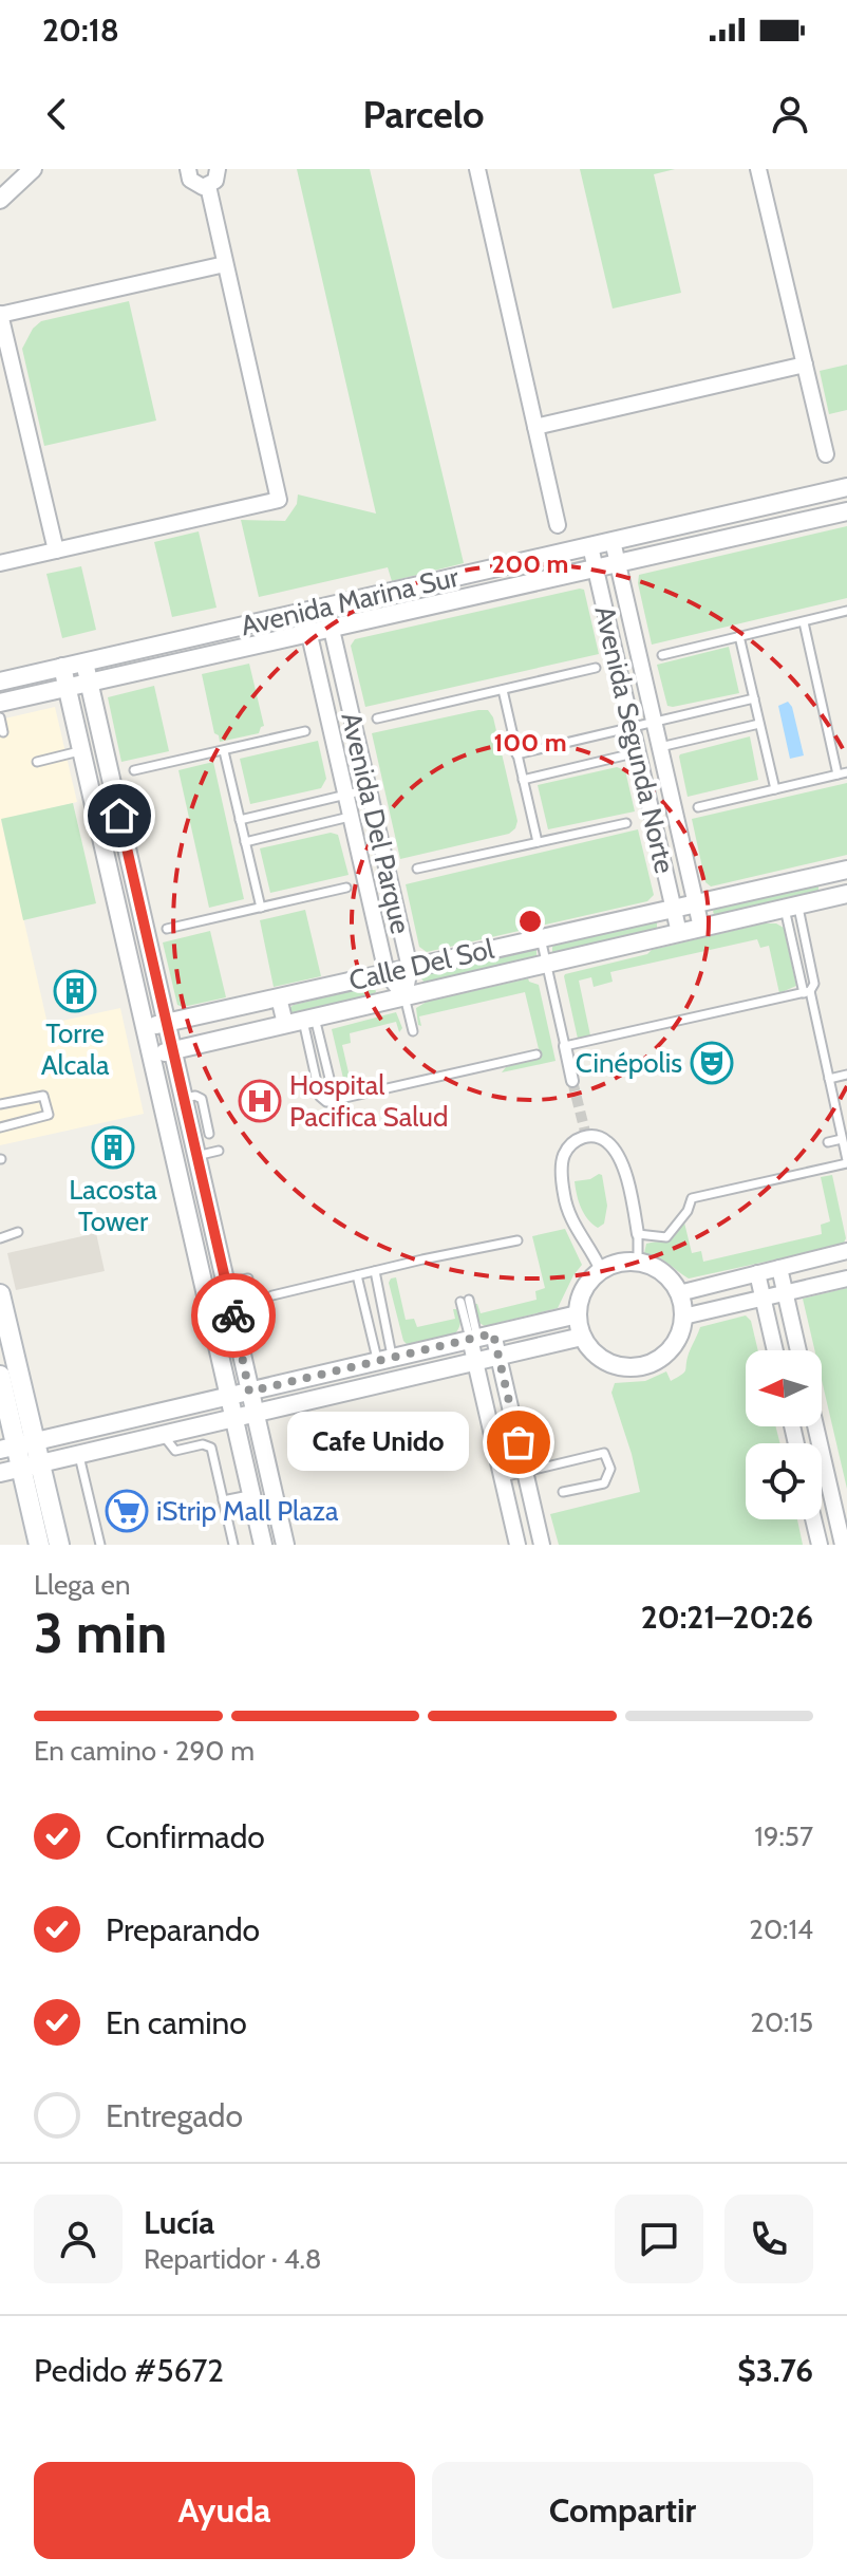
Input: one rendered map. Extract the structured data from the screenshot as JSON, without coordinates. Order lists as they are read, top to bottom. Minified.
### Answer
{"streets":{"street":["Avenida Marina Sur","Avenida Segunda Norte","Avenida Del Parque","Calle Del Sol"]},"crossings":[["Avenida Marina Sur","Avenida Segunda Norte"],["Avenida Marina Sur","Avenida Del Parque"],["Avenida Segunda Norte","Calle Del Sol"],["Avenida Del Parque","Calle Del Sol"]],"places":{"building":["Torre Alcala","Lacosta Tower"],"theatre":["Cinépolis"],"hospital":["Hospital Pacifica Salud"],"other":["Cafe Unido"],"supermarket":["iStrip Mall Plaza"]},"north":"left","page":{"status":"20:18","header":"Parcelo","bubble":"Cafe Unido","heading":["3 min","Llega en","20:21–20:26"],"panel":["Lucía","Repartidor · 4.8","Pedido #5672","$3.76"],"bar":"En camino · 290 m","list":[["Confirmado","19:57"],["Preparando","20:14"],["En camino","20:15"],"Entregado"],"buttons":["Ayuda","Compartir"]},"rings":["200 m","100 m"]}
